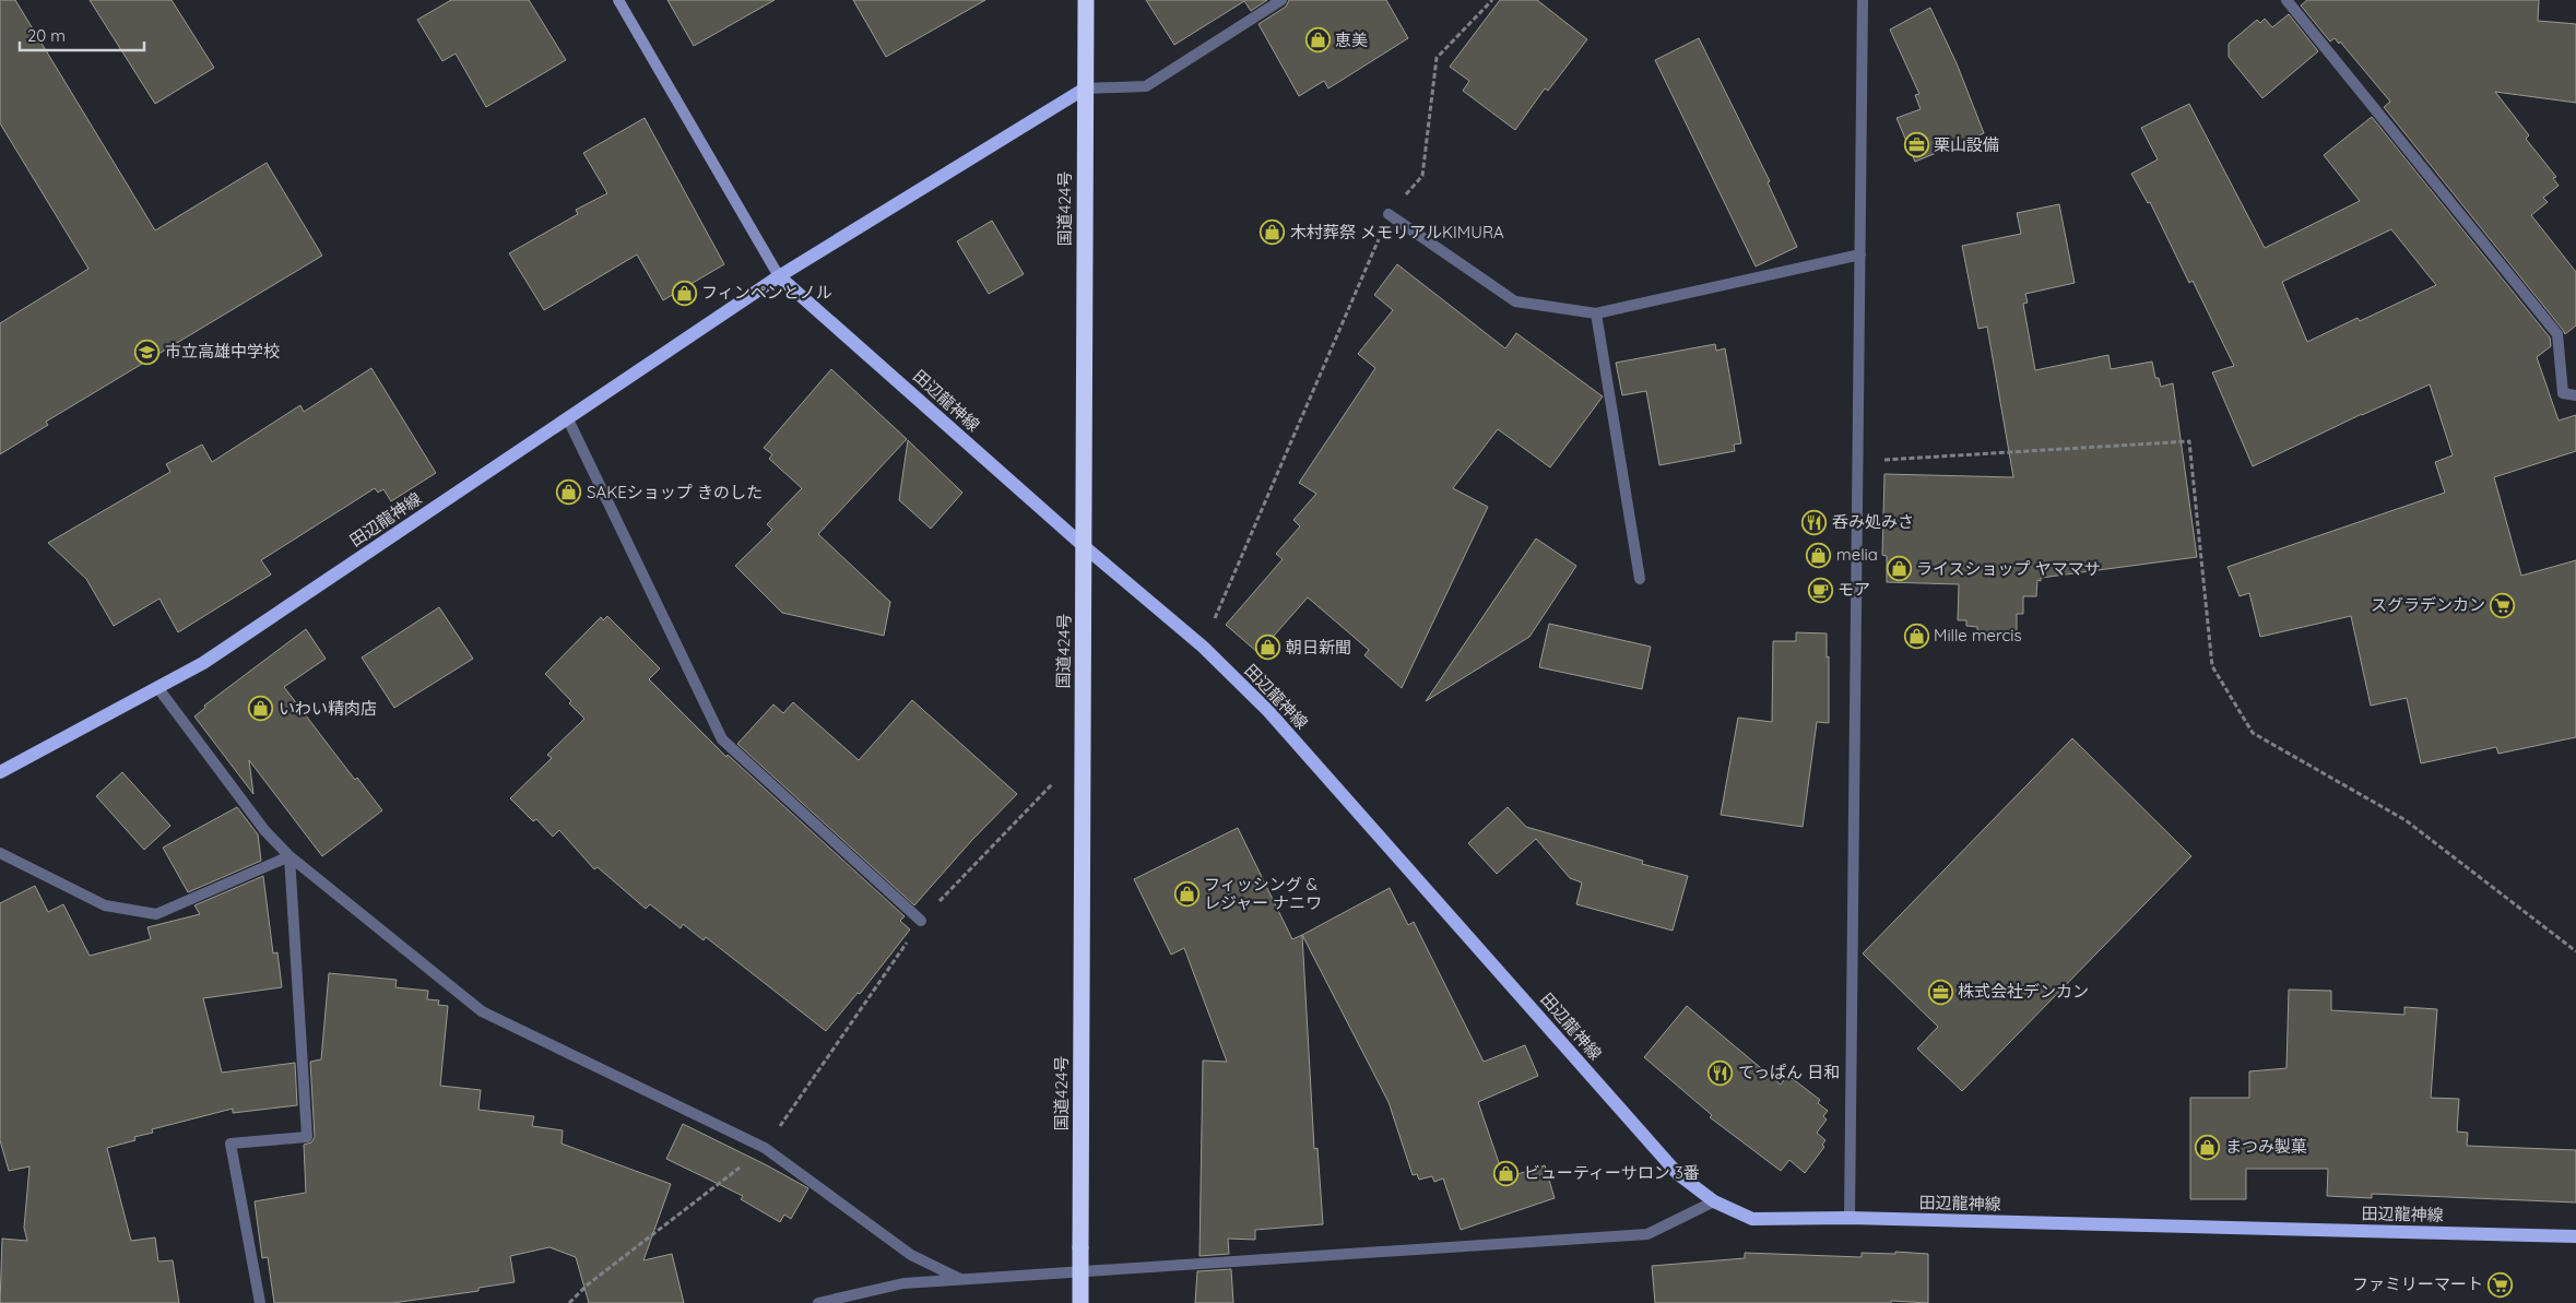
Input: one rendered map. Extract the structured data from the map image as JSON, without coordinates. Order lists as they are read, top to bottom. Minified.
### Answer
{"streets":{"highway":["国道424号"],"main road":["田辺龍神線"]},"crossings":[["国道424号","田辺龍神線"]],"places":{"shop":["恵美","木村葬祭 メモリアルKIMURA","フィンペンとノル","SAKEショップ きのした","melia","ライスショップ ヤママサ","Mille mercis","朝日新聞","いわい精肉店","フィッシング & レジャー ナニワ","まつみ製菓","ビューティーサロン 3番"],"office":["栗山設備","株式会社デンカン"],"school or university":["市立高雄中学校"],"restaurant":["呑み処みさ","てっぱん 日和"],"cafe":["モア"],"supermarket":["スグラデンカン","ファミリーマート"]},"scale_bar":"20 m"}
